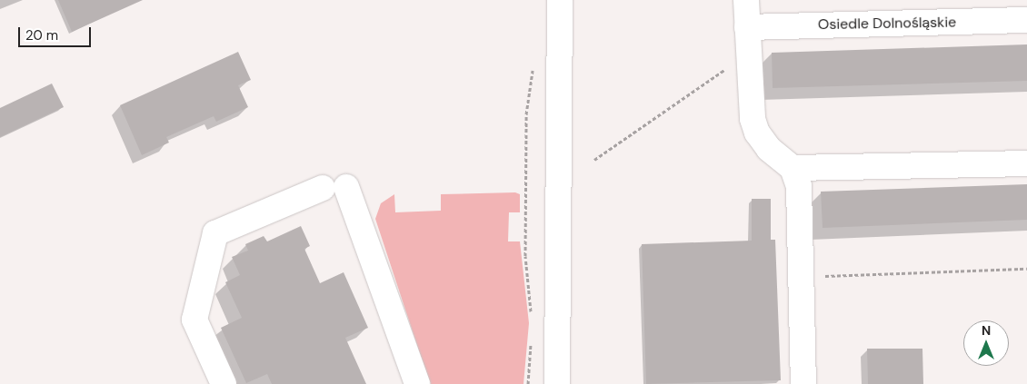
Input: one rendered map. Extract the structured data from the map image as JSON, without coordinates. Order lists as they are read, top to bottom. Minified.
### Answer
{"streets":{"street":["Osiedle Dolnośląskie"]},"scale_bar":"20 m","north":"top"}
